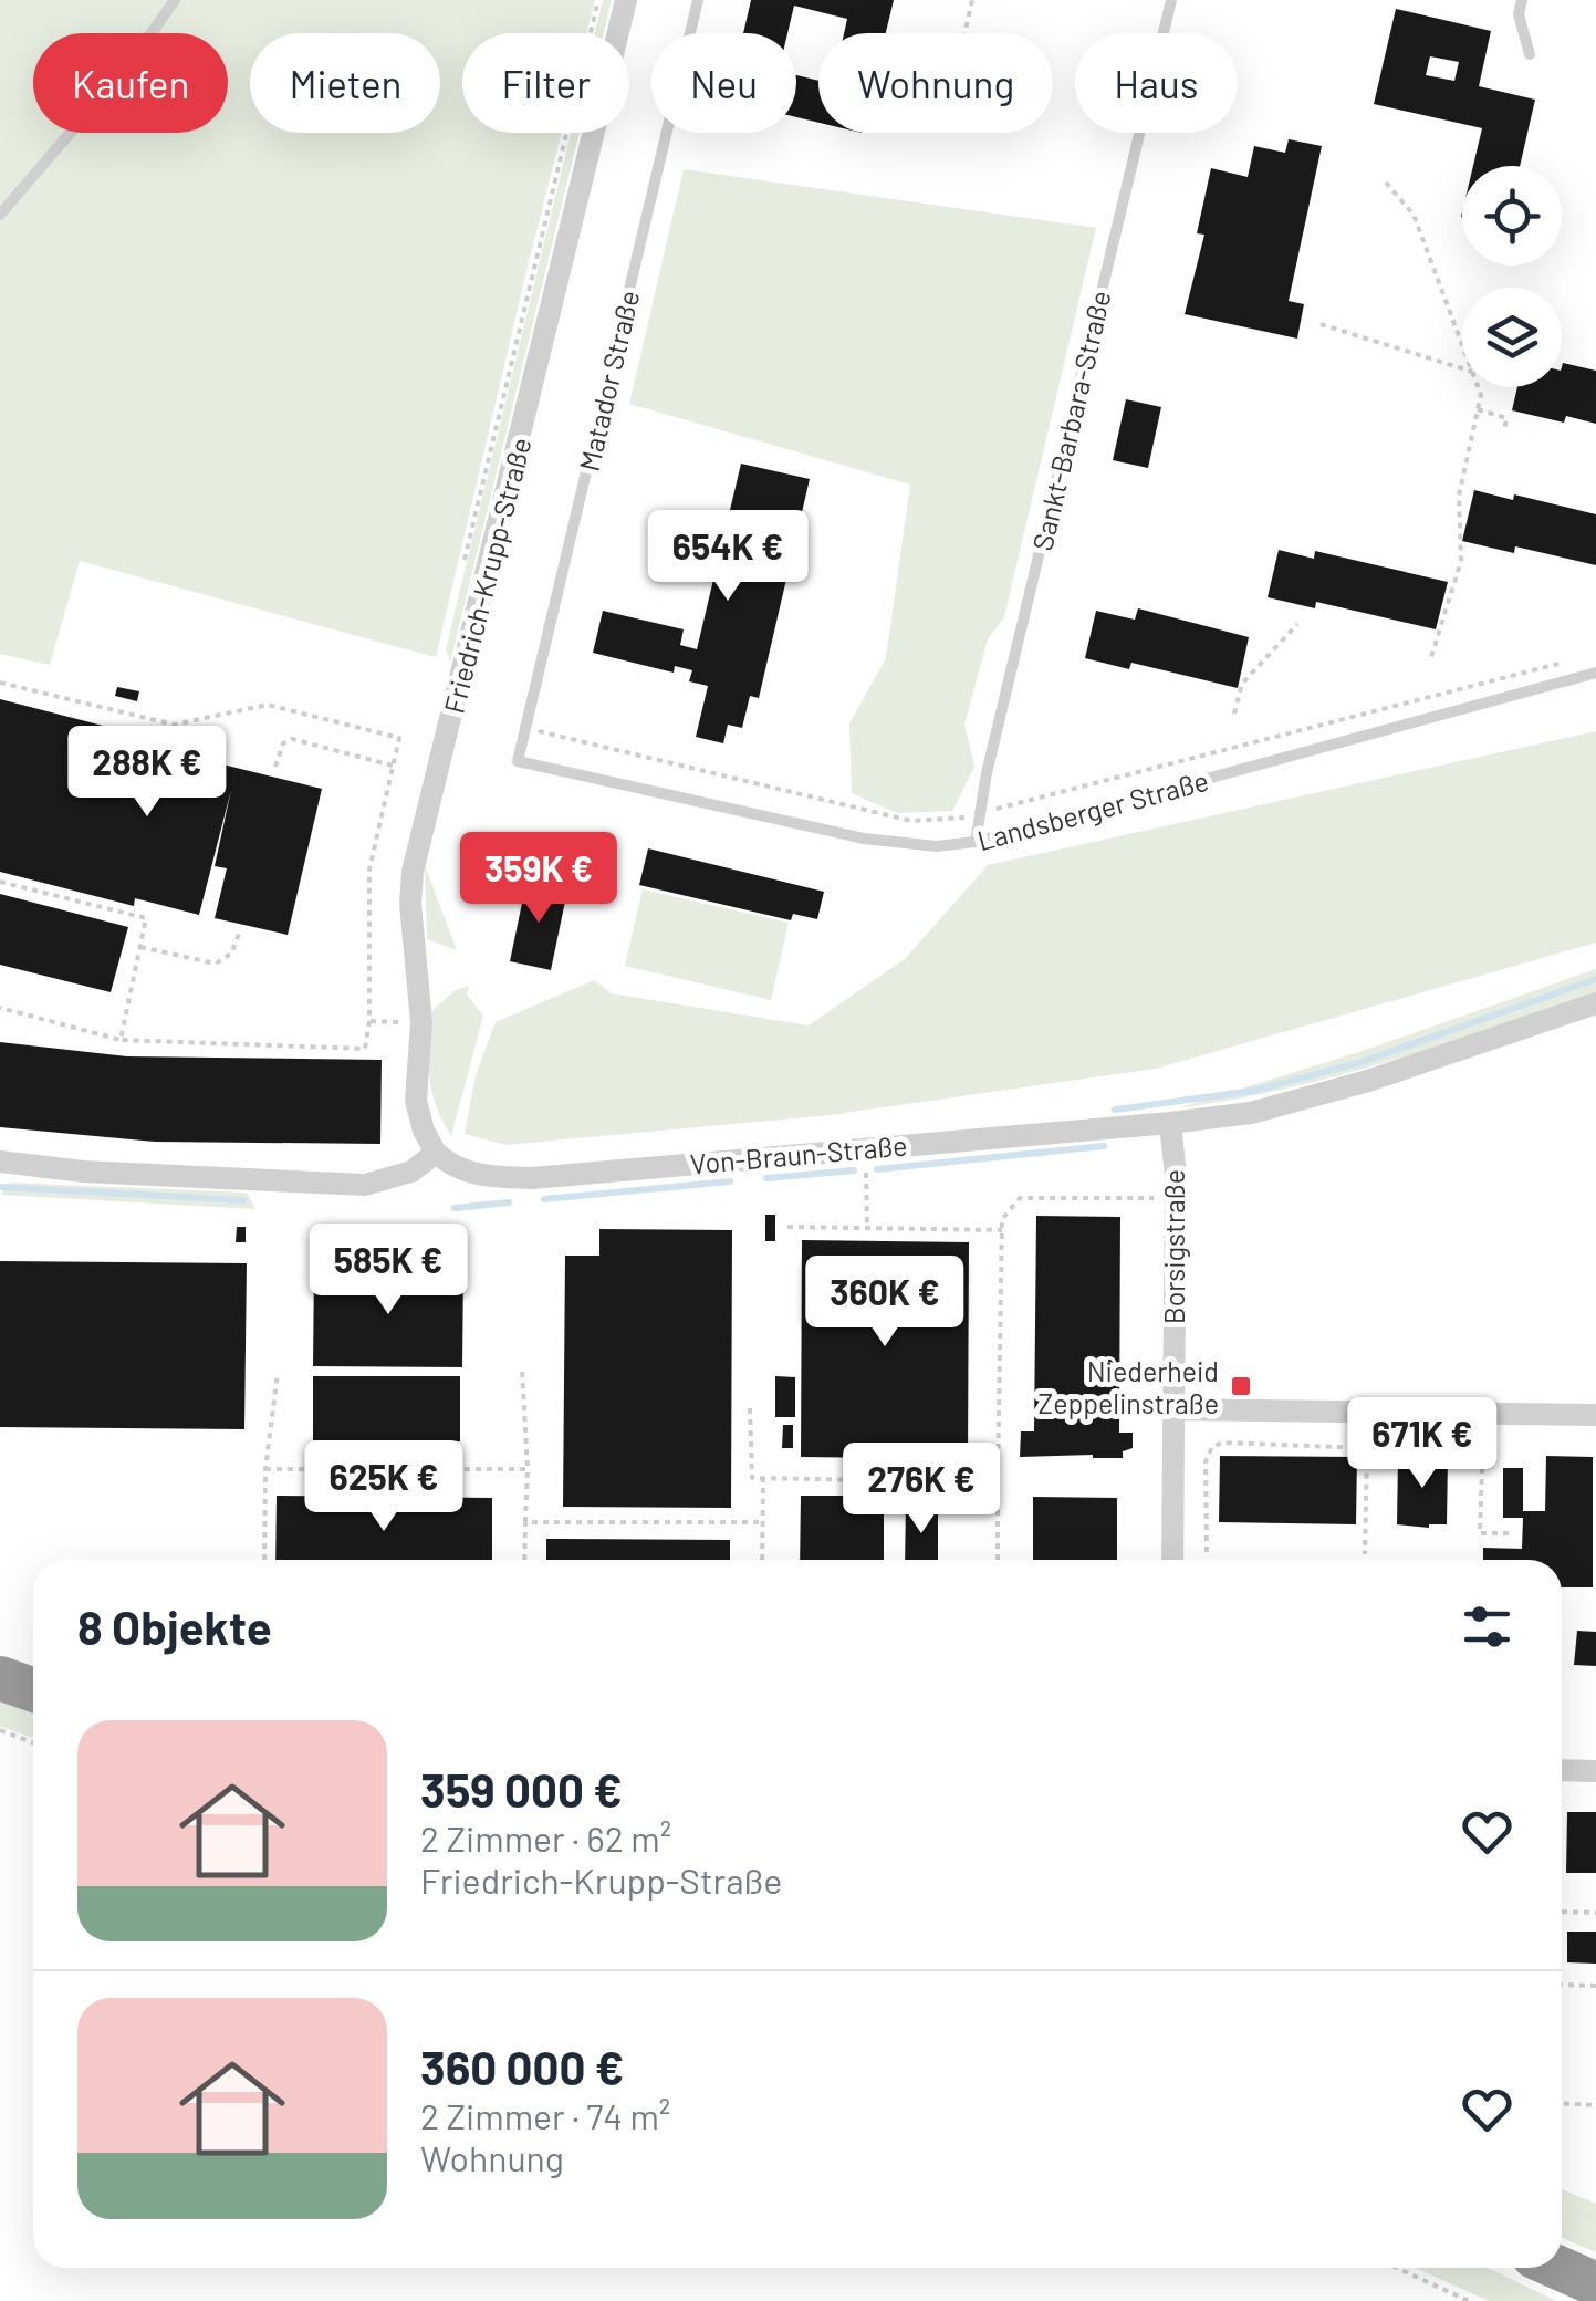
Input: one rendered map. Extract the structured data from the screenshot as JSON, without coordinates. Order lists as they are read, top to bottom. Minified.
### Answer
{"streets":{"street":["Friedrich-Krupp-Straße","Von-Braun-Straße","Borsigstraße"],"lane":["Matador Straße","Sankt-Barbara-Straße","Landsberger Straße"]},"crossings":[["Matador Straße","Landsberger Straße"],["Sankt-Barbara-Straße","Landsberger Straße"],["Friedrich-Krupp-Straße","Von-Braun-Straße"],["Von-Braun-Straße","Borsigstraße"]],"places":{"transit":["Niederheid Zeppelinstraße"]},"page":{"chip":["Kaufen","Mieten","Filter","Neu","Wohnung","Haus"],"price":["654K €","288K €","359K €","585K €","360K €","671K €","625K €","276K €"],"heading":"8 Objekte","list":[{"name":"359 000 €","note":"2 Zimmer · 62 m² · Friedrich-Krupp-Straße"},{"name":"360 000 €","note":"2 Zimmer · 74 m² · Wohnung"}]}}
